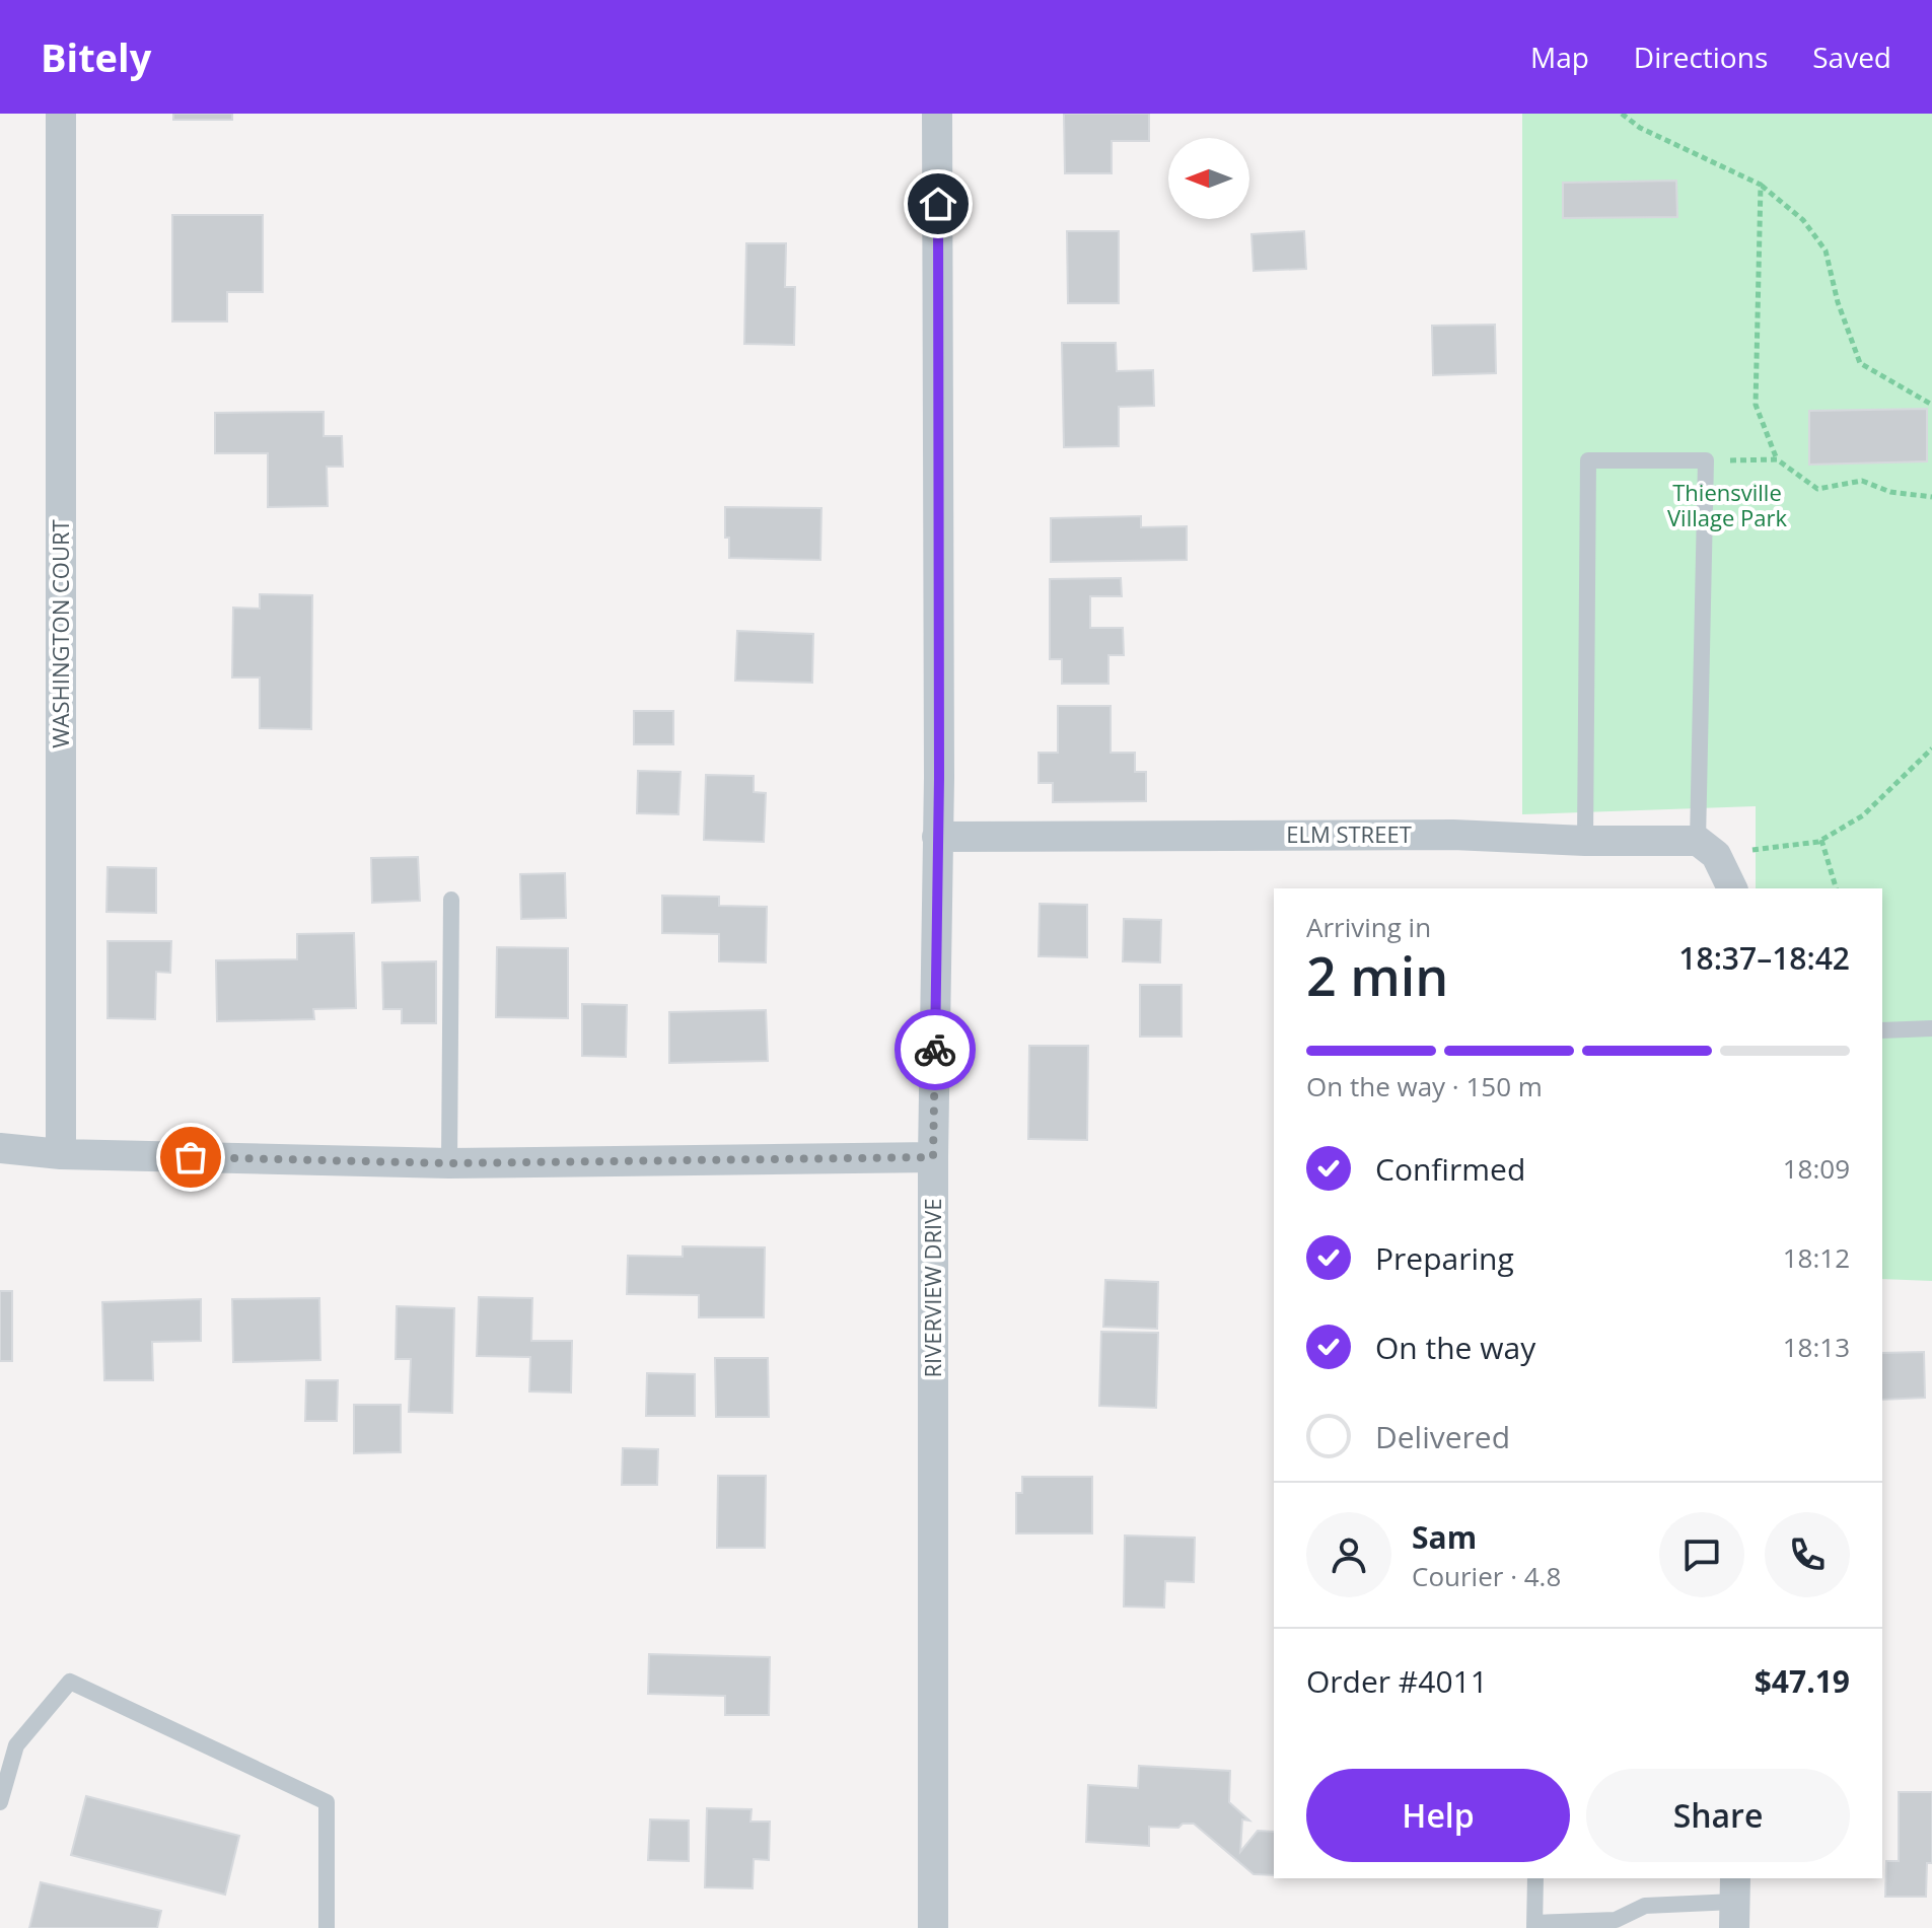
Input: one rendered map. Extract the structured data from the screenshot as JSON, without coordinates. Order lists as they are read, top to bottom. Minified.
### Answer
{"streets":{"street":["WASHINGTON COURT","ELM STREET","RIVERVIEW DRIVE"]},"crossings":[["ELM STREET","RIVERVIEW DRIVE"]],"parks":["Thiensville Village Park"],"north":"left","page":{"header":"Bitely","nav":["Map","Directions","Saved"],"heading":["2 min","Arriving in","18:37–18:42"],"panel":["Sam","Courier · 4.8","Order #4011","$47.19"],"bar":"On the way · 150 m","list":[["Confirmed","18:09"],["Preparing","18:12"],["On the way","18:13"],"Delivered"],"buttons":["Help","Share"]}}
